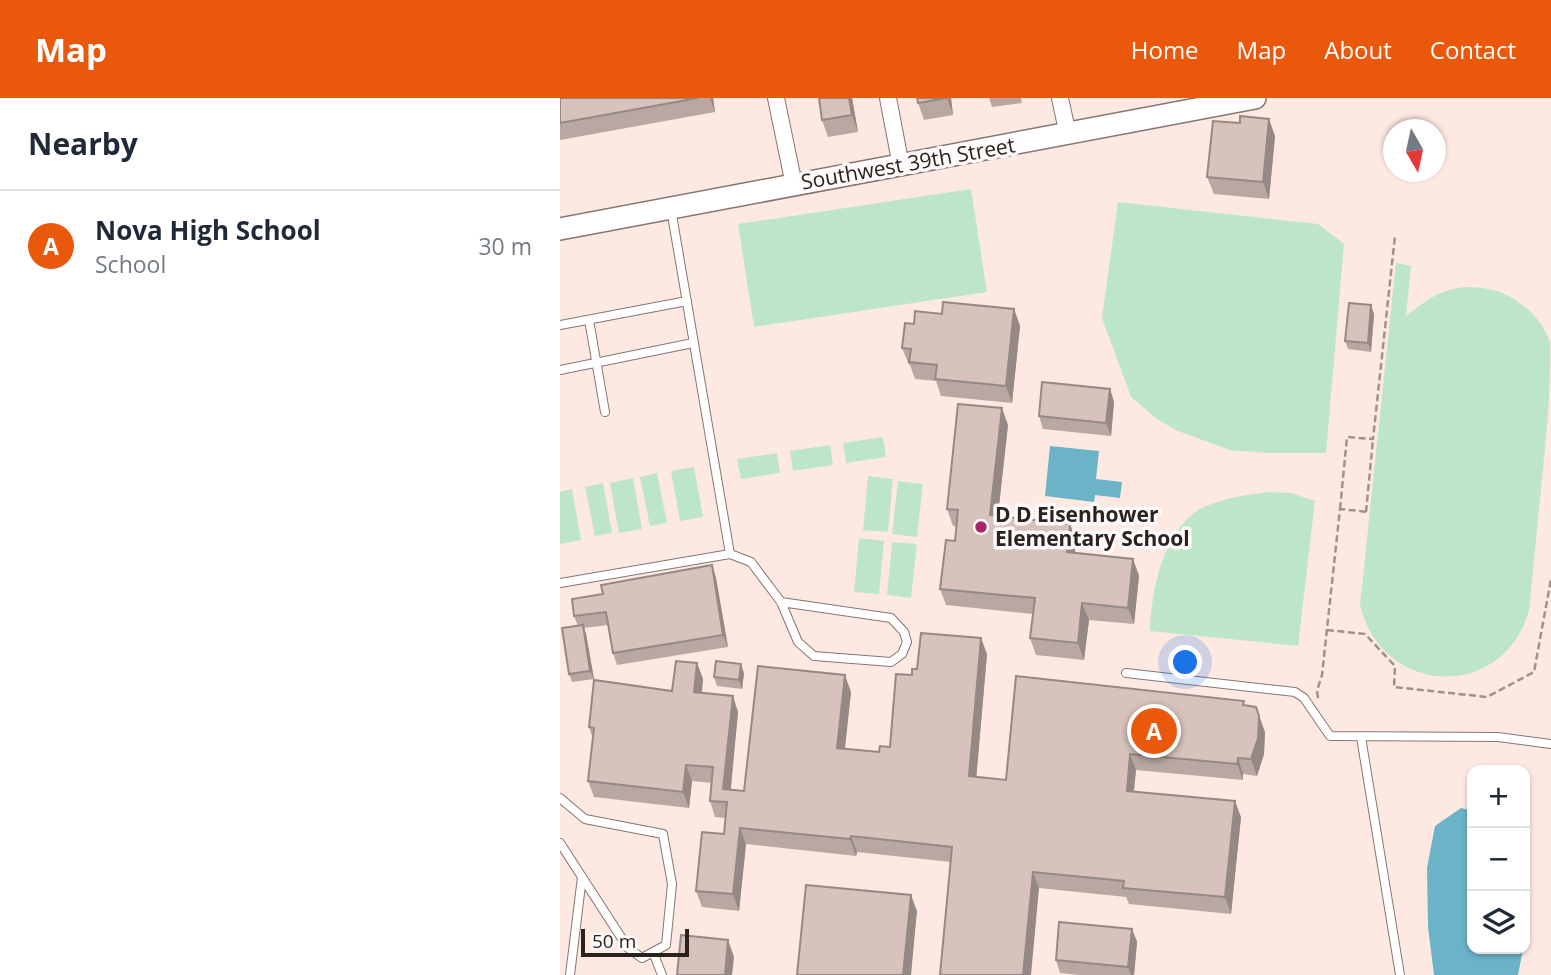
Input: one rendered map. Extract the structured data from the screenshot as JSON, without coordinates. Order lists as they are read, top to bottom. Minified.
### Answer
{"streets":{"street":["Southwest 39th Street"]},"places":["D D Eisenhower Elementary School"],"scale_bar":"50 m","north":"bottom","page":{"header":"Map","nav":["Home","Map","About","Contact"],"heading":"Nearby","list":[{"mark":"A","name":"Nova High School","note":"School","value":"30 m"}],"pins":"A","map_buttons":["+","−"],"scale":"50 m"}}
